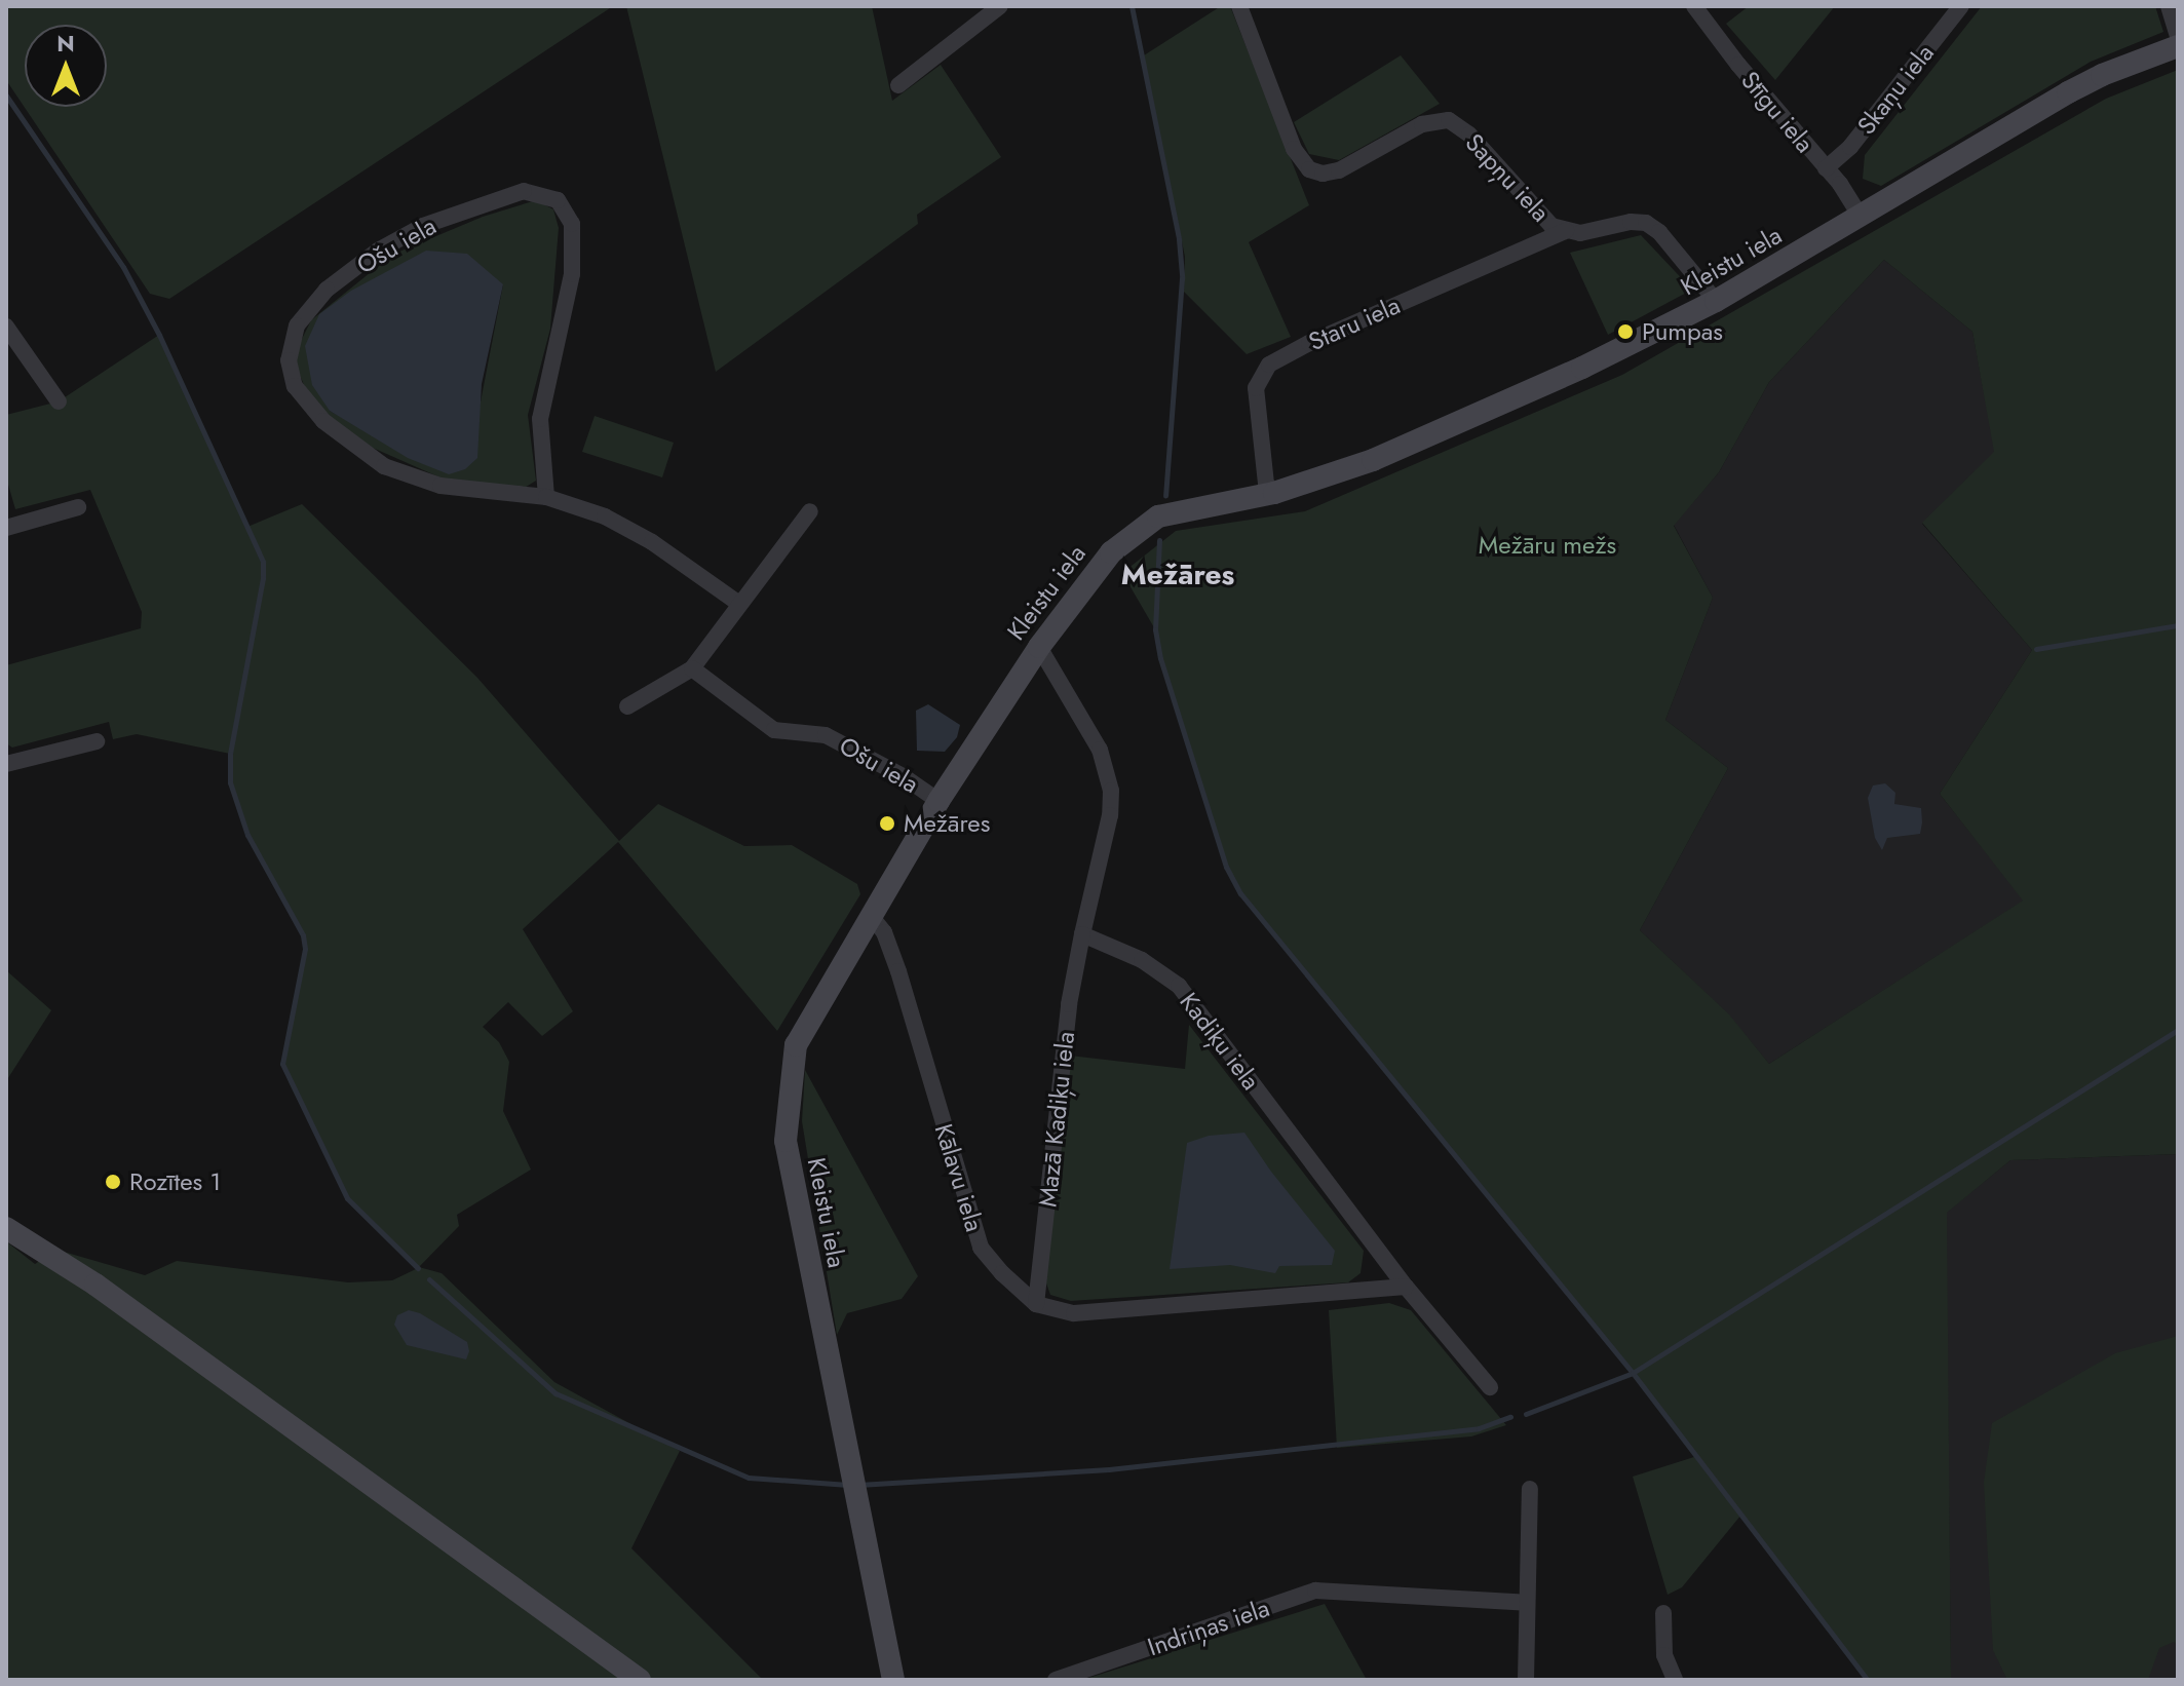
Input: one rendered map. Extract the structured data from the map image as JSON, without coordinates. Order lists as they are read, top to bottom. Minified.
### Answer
{"streets":{"street":["Skaņu iela","Stīgu iela","Sapņu iela","Ošu iela","Kleistu iela","Staru iela","Kadiķu iela","Mazā Kadiķu iela","Kālavu iela","Indriņas iela"]},"crossings":[["Skaņu iela","Stīgu iela"],["Stīgu iela","Kleistu iela"],["Sapņu iela","Kleistu iela"],["Sapņu iela","Staru iela"],["Ošu iela","Kleistu iela"],["Kleistu iela","Staru iela"],["Kleistu iela","Kālavu iela"],["Kadiķu iela","Mazā Kadiķu iela"],["Kadiķu iela","Kālavu iela"],["Mazā Kadiķu iela","Kālavu iela"]],"districts":["Mežāres"],"parks":["Mežāru mežs"],"places":["Pumpas","Mežāres","Rozītes 1"],"north":"top"}
